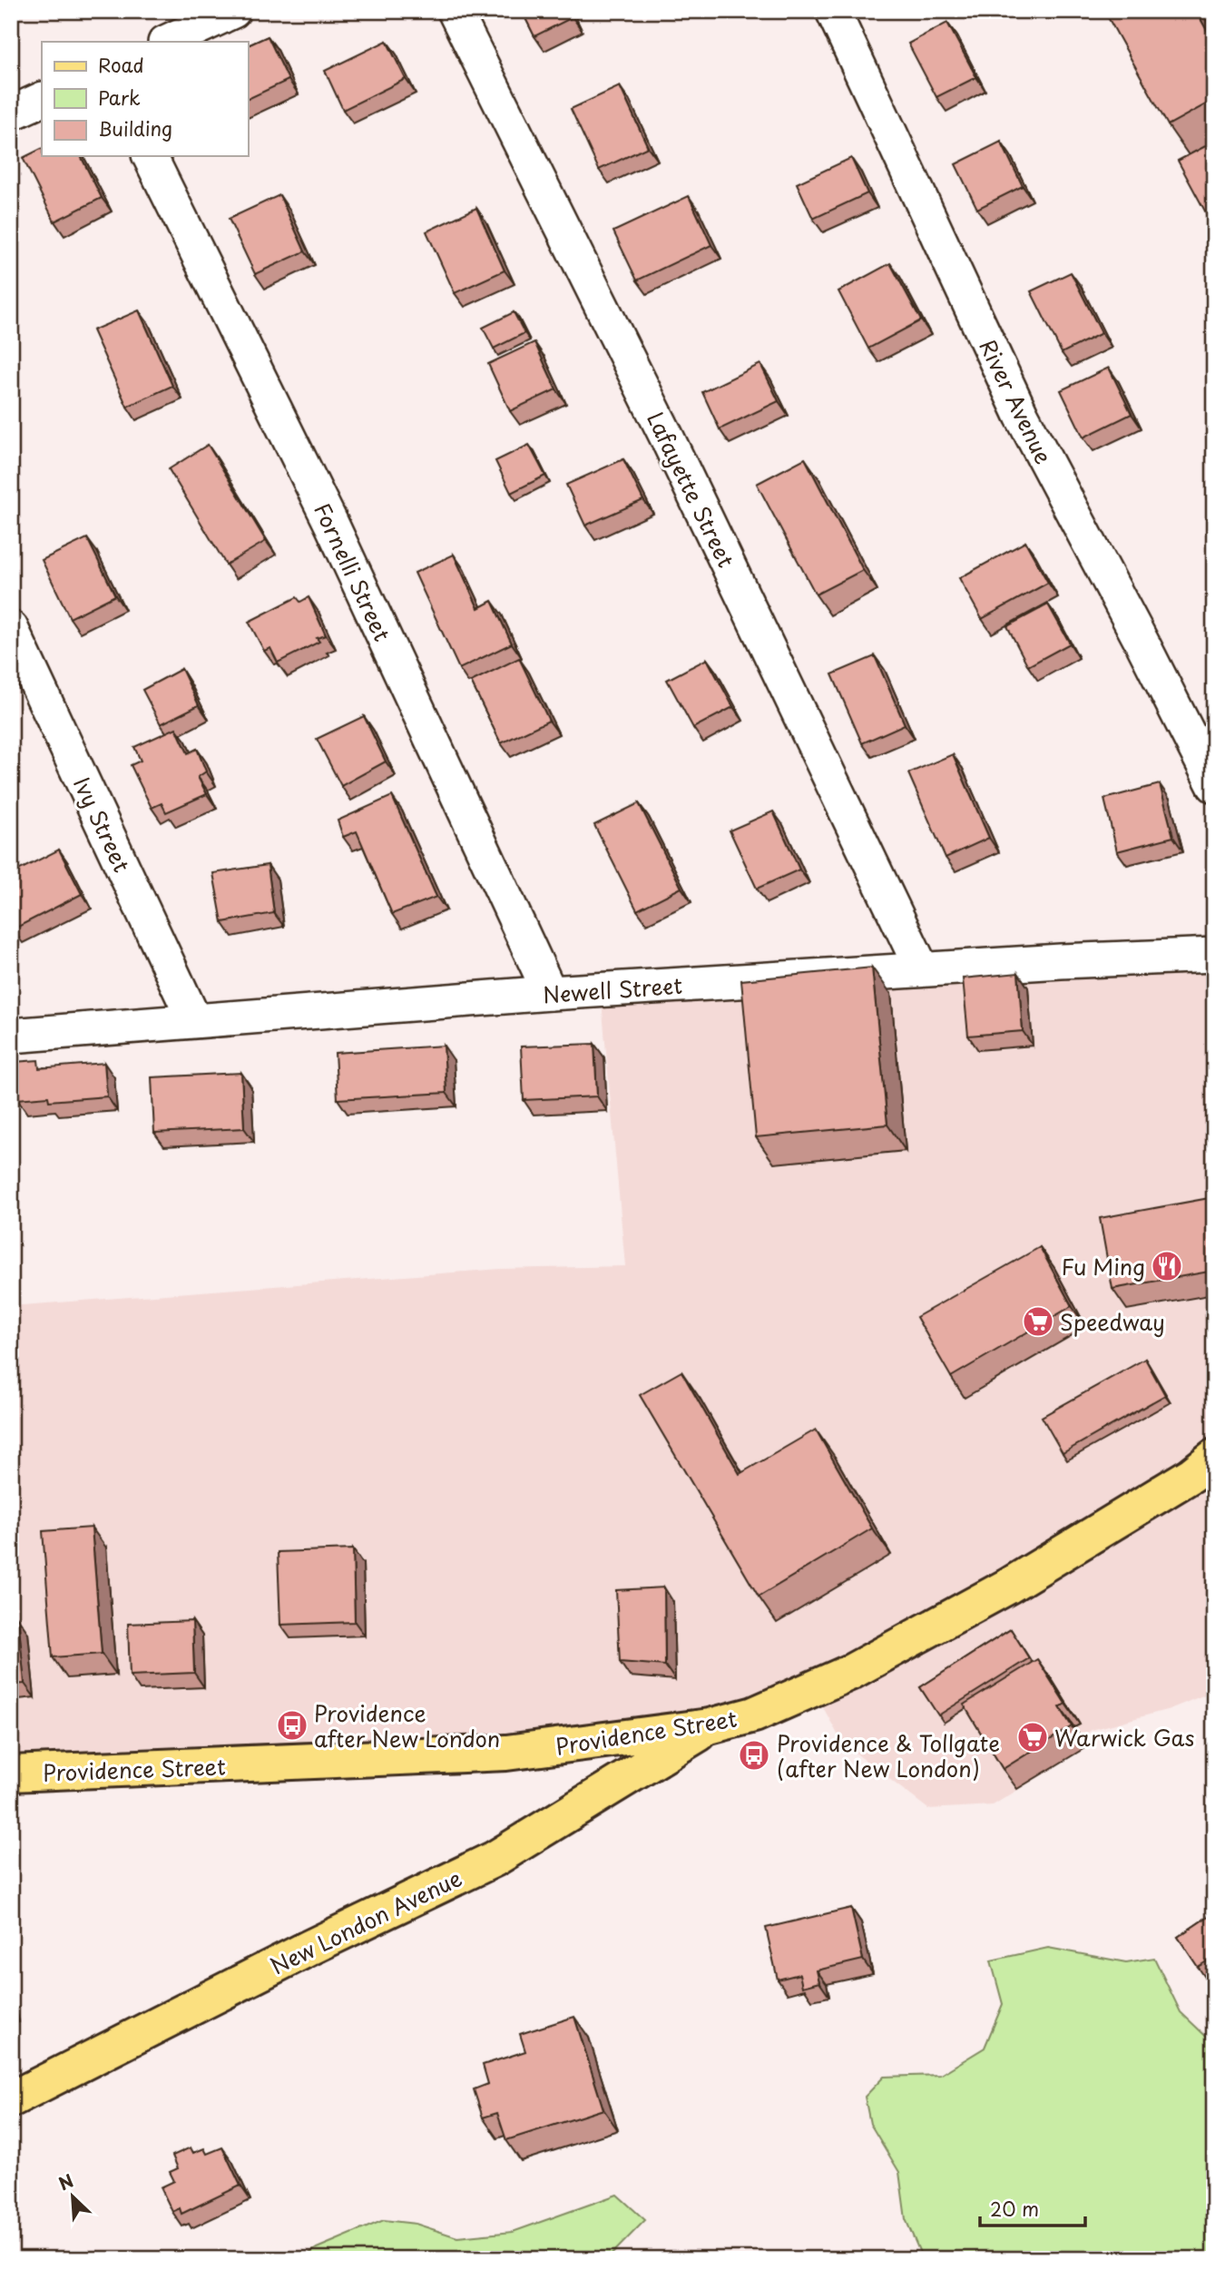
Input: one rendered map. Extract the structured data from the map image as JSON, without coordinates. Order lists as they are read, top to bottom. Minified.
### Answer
{"streets":{"main road":["Providence Street","New London Avenue"],"street":["River Avenue","Lafayette Street","Fornelli Street","Ivy Street","Newell Street"]},"crossings":[["Lafayette Street","Newell Street"],["Fornelli Street","Newell Street"],["Ivy Street","Newell Street"],["Providence Street","New London Avenue"]],"places":{"restaurant":["Fu Ming"],"supermarket":["Speedway","Warwick Gas"],"bus stop":["Providence after New London","Providence & Tollgate (after New London)"]},"legend":["Road","Park","Building"],"scale_bar":"20 m","north":"top left"}
